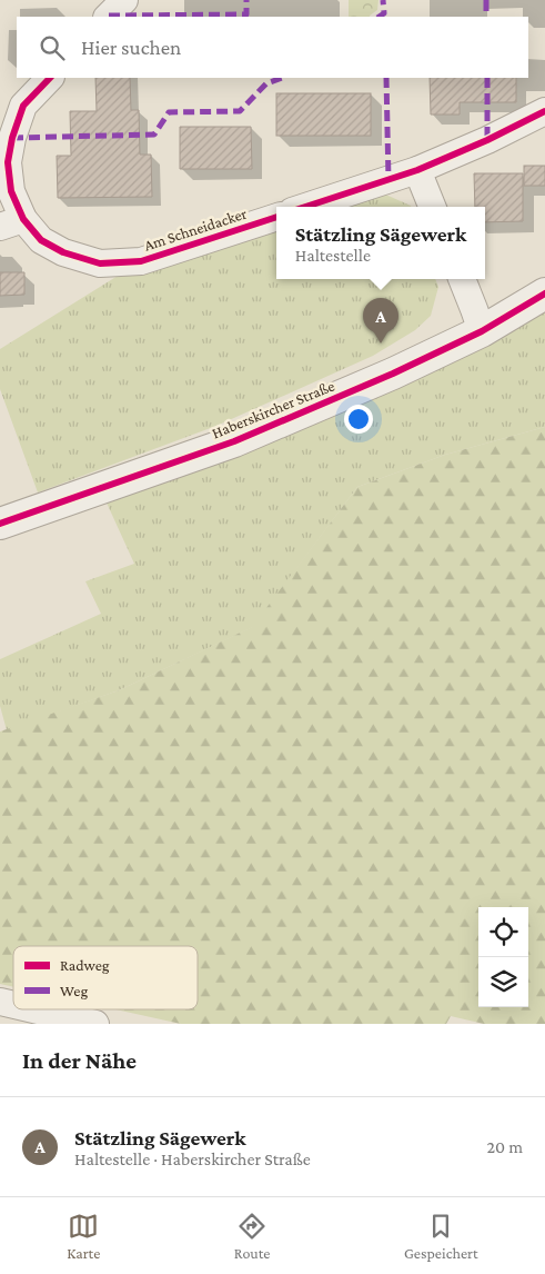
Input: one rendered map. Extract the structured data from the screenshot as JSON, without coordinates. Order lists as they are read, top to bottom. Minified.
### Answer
{"streets":{"street":["Am Schneidacker","Haberskircher Straße"]},"legend":["Radweg","Weg"],"page":{"search":"Hier suchen","popup":["Stätzling Sägewerk","Haltestelle"],"pins":"A","heading":"In der Nähe","list":[{"mark":"A","name":"Stätzling Sägewerk","note":"Haltestelle · Haberskircher Straße","value":"20 m"}],"nav":["Karte","Route","Gespeichert"]}}
